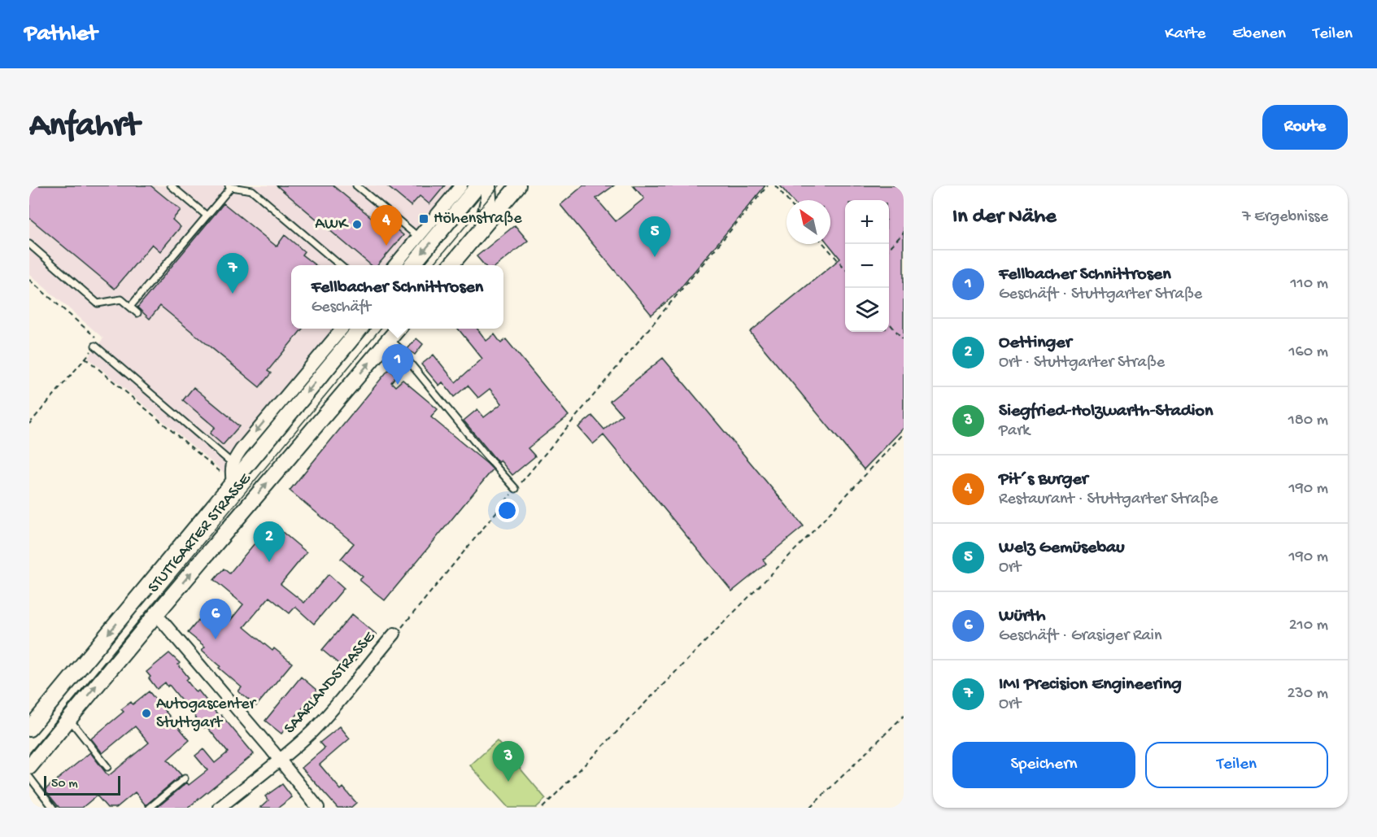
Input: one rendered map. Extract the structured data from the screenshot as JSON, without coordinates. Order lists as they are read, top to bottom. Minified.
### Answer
{"streets":{"main road":["STUTTGARTER STRASSE"],"street":["SAARLANDSTRASSE"]},"places":{"transit":["Höhenstraße"],"other":["AWK","Autogascenter Stuttgart"]},"scale_bar":"50 m","north":"top left","page":{"header":"Pathlet","nav":["Karte","Ebenen","Teilen"],"buttons":["Route",["Speichern","Teilen"]],"title":"Anfahrt","heading":["In der Nähe","7 Ergebnisse"],"map_buttons":["+","−"],"pins":["4","5","7","1","2","6","3"],"list":[{"mark":"1","name":"Fellbacher Schnittrosen","note":"Geschäft · Stuttgarter Straße","value":"110 m"},{"mark":"2","name":"Oettinger","note":"Ort · Stuttgarter Straße","value":"160 m"},{"mark":"3","name":"Siegfried-Holzwarth-Stadion","note":"Park","value":"180 m"},{"mark":"4","name":"Pit´s Burger","note":"Restaurant · Stuttgarter Straße","value":"190 m"},{"mark":"5","name":"Welz Gemüsebau","note":"Ort","value":"190 m"},{"mark":"6","name":"Würth","note":"Geschäft · Grasiger Rain","value":"210 m"},{"mark":"7","name":"IMI Precision Engineering","note":"Ort","value":"230 m"}],"popup":["Fellbacher Schnittrosen","Geschäft"],"scale":"50 m"}}
